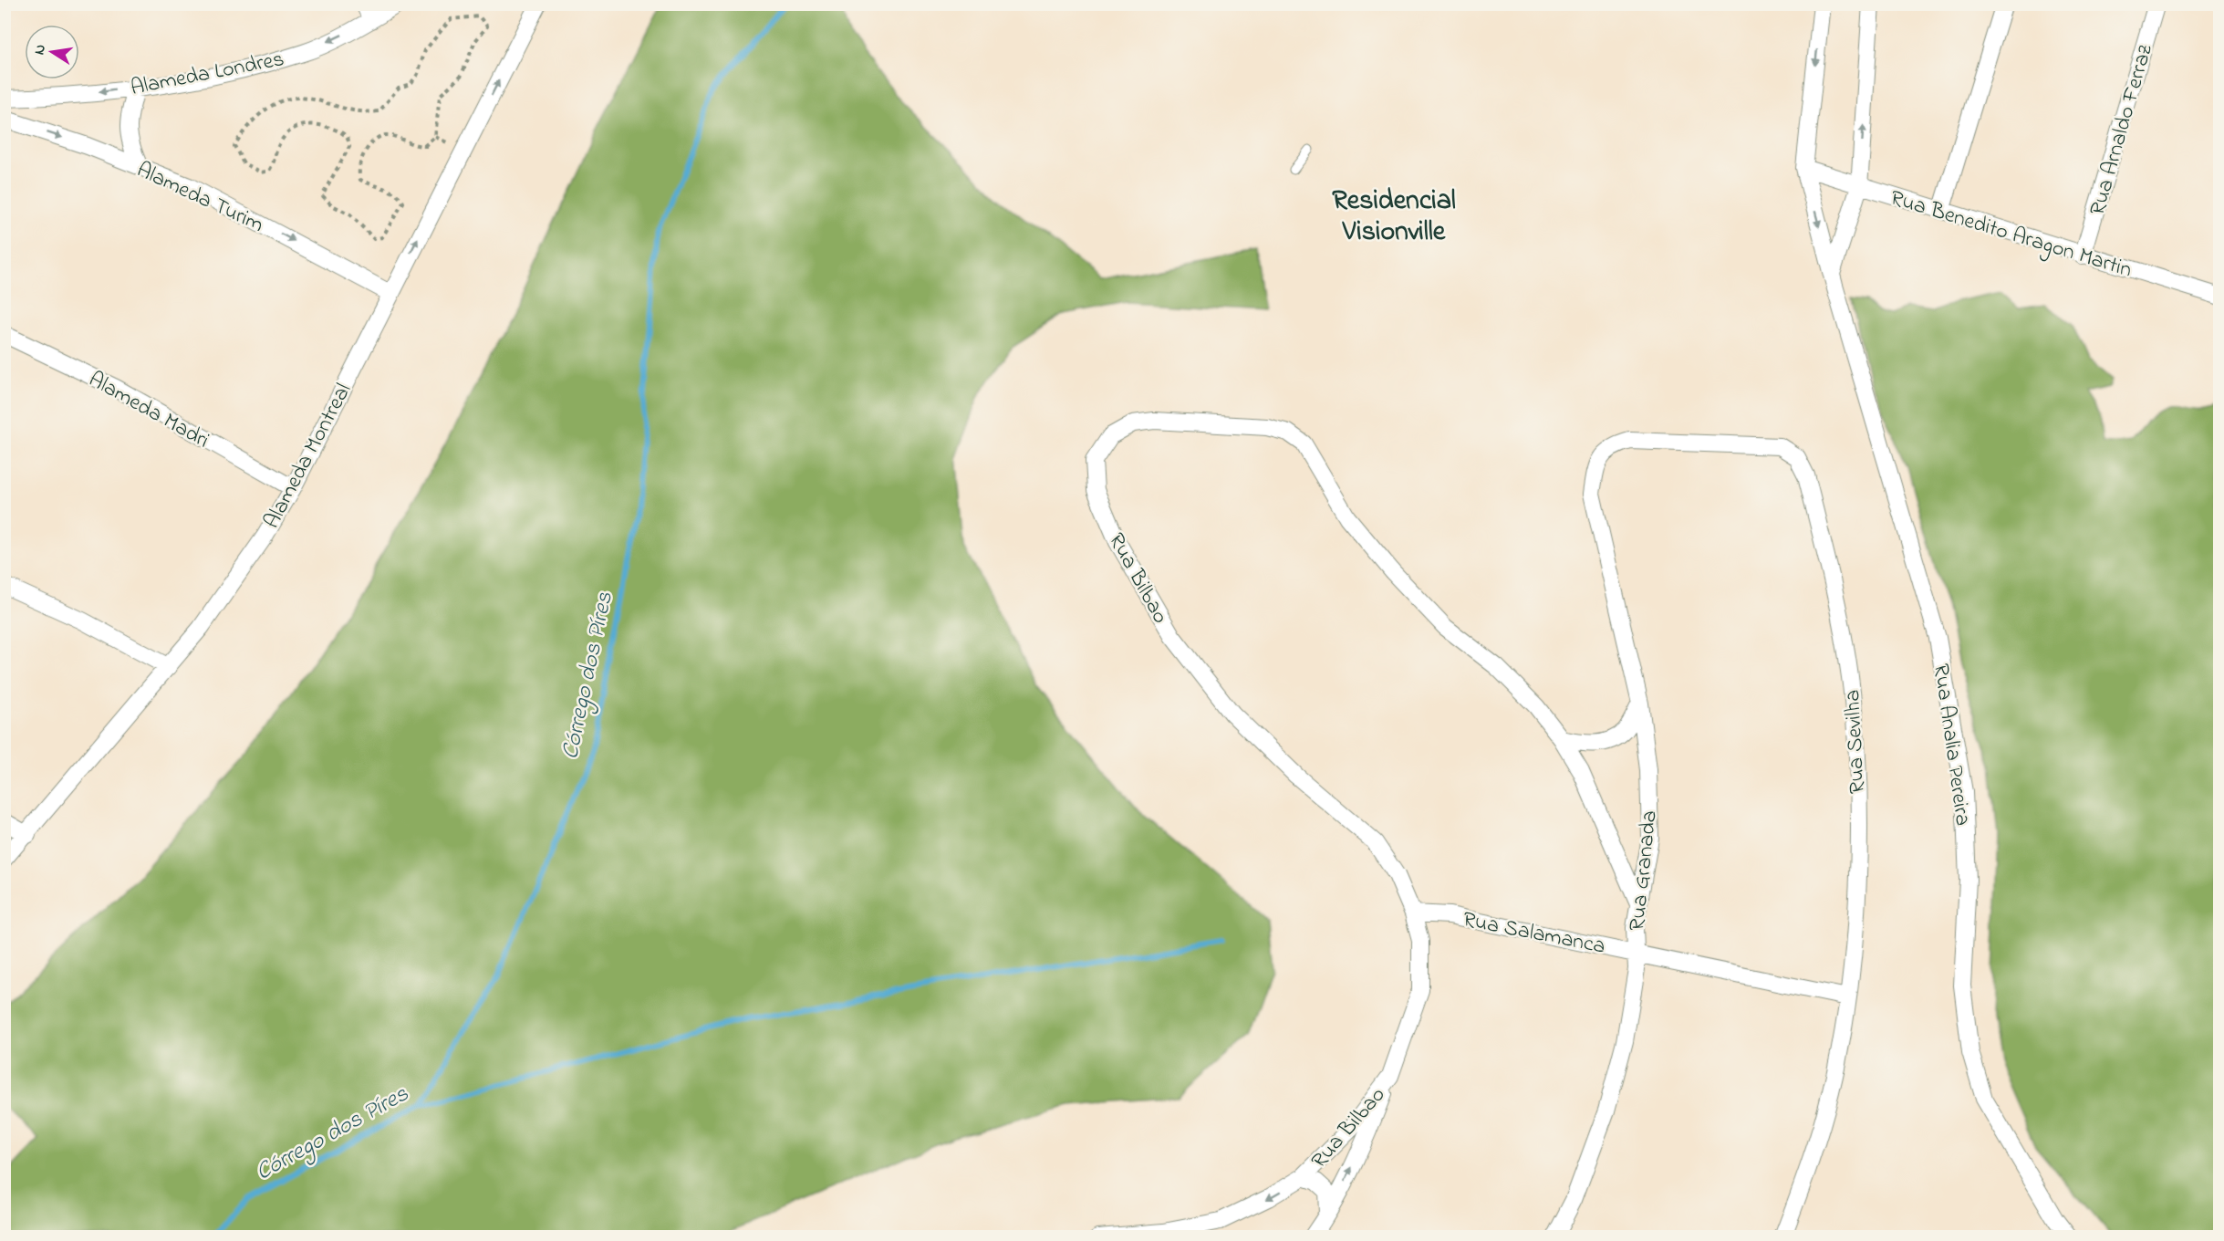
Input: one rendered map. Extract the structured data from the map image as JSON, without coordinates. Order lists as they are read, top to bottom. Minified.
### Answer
{"streets":{"street":["Alameda Londres","Rua Arnaldo Ferraz","Alameda Turim","Rua Benedito Aragon Martin","Alameda Madri","Alameda Montreal","Rua Bilbao","Rua Sevilha","Rua Analia Pereira","Rua Granada","Rua Salamanca"]},"crossings":[["Rua Arnaldo Ferraz","Rua Benedito Aragon Martin"],["Alameda Turim","Alameda Montreal"],["Rua Benedito Aragon Martin","Rua Analia Pereira"],["Alameda Madri","Alameda Montreal"],["Rua Bilbao","Rua Granada"],["Rua Bilbao","Rua Salamanca"],["Rua Sevilha","Rua Granada"],["Rua Sevilha","Rua Salamanca"],["Rua Granada","Rua Salamanca"]],"one_way":["Alameda Londres","Alameda Turim"],"districts":["Residencial Visionville"],"water":["Córrego dos Píres"],"north":"left"}
